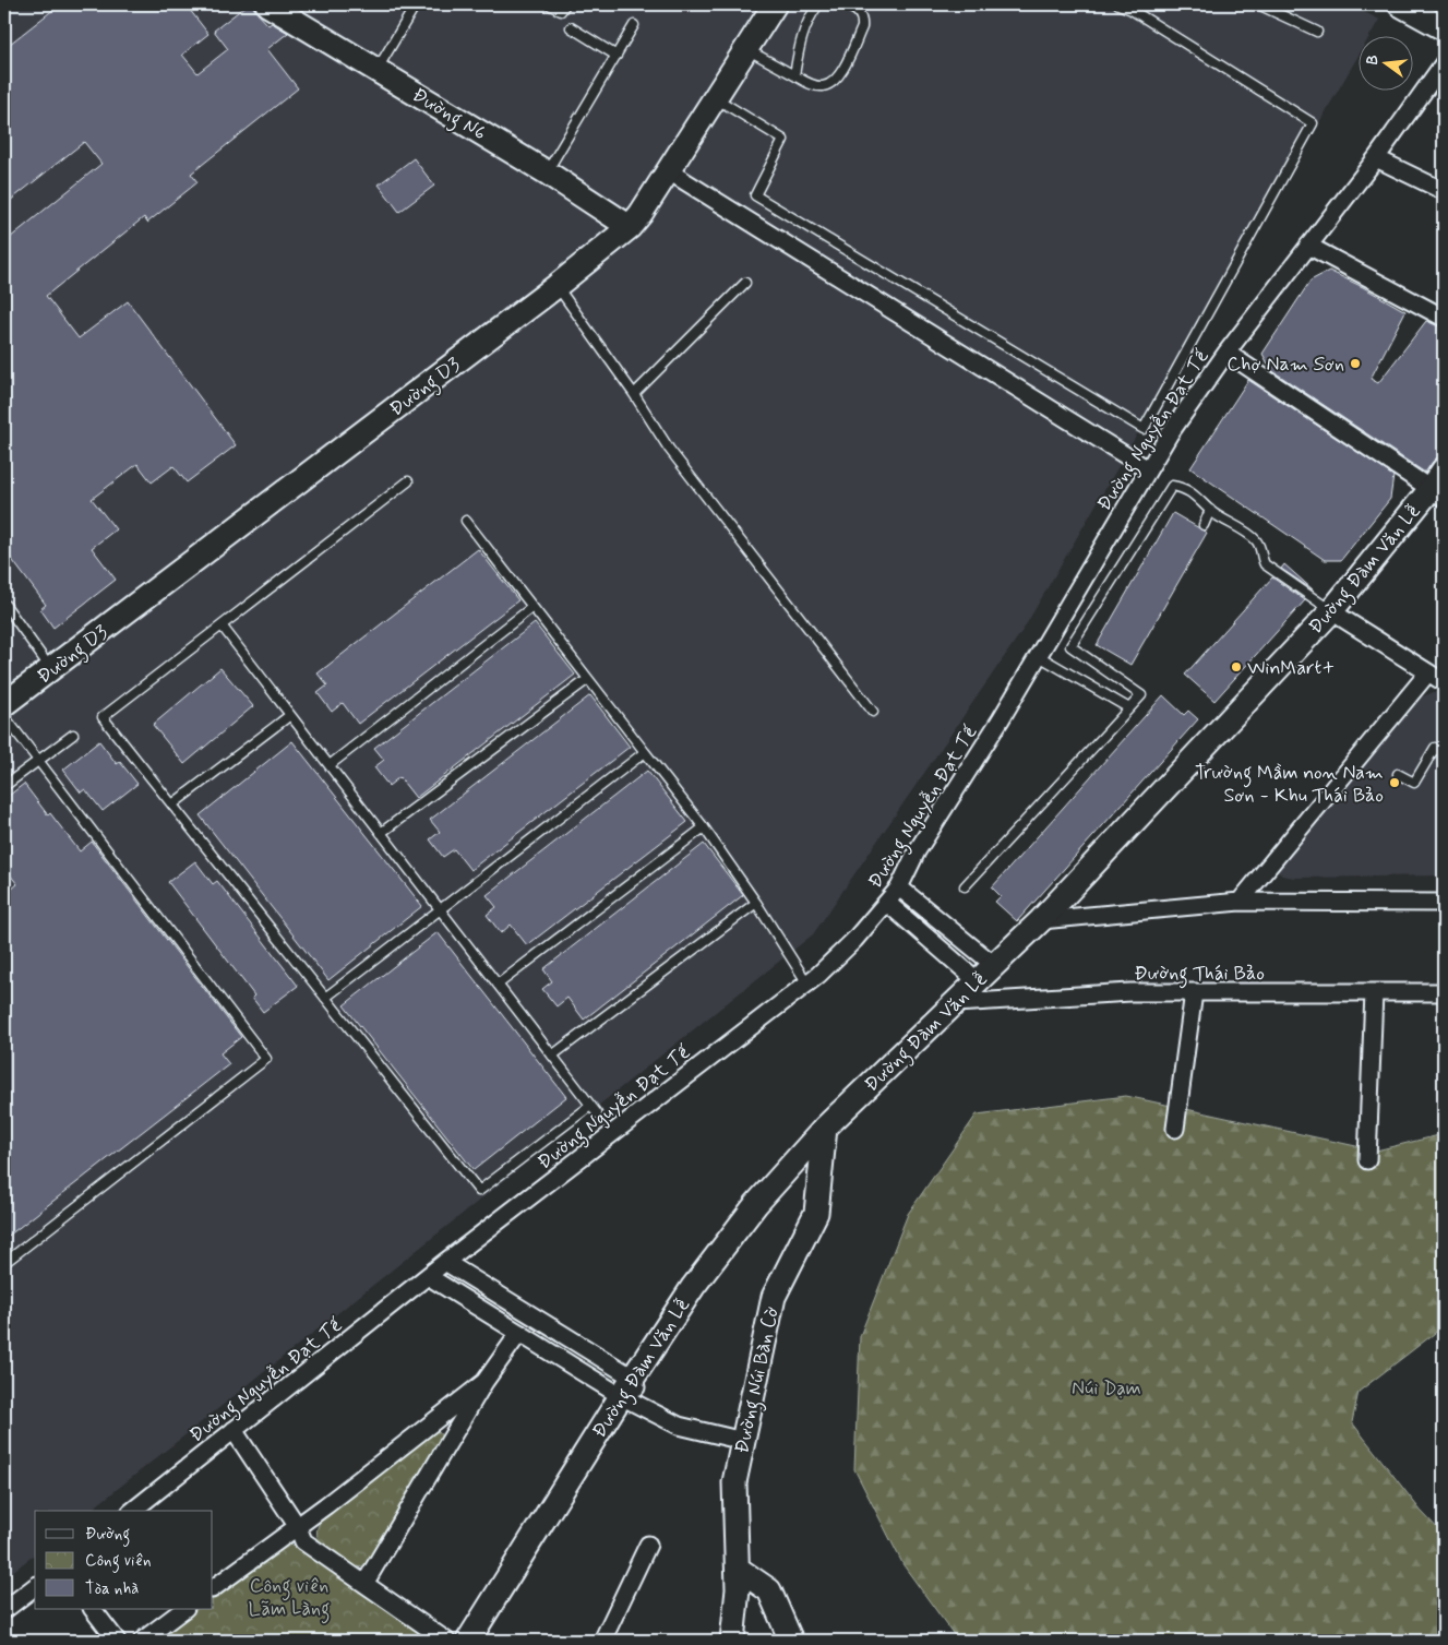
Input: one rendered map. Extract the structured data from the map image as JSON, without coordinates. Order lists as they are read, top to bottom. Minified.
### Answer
{"streets":{"main road":["Đường N6","Đường D3","Đường Đàm Văn Lễ","Đường Núi Bàn Cờ"],"street":["Đường Nguyễn Đạt Tế","Đường Thái Bảo"]},"crossings":[["Đường N6","Đường D3"],["Đường Đàm Văn Lễ","Đường Thái Bảo"],["Đường Đàm Văn Lễ","Đường Núi Bàn Cờ"]],"parks":["Núi Dạm","Công viên Lãm Làng"],"places":["Chợ Nam Sơn","WinMart+","Trường Mầm non Nam Sơn - Khu Thái Bảo"],"legend":["Đường","Công viên","Tòa nhà"],"north":"left"}
